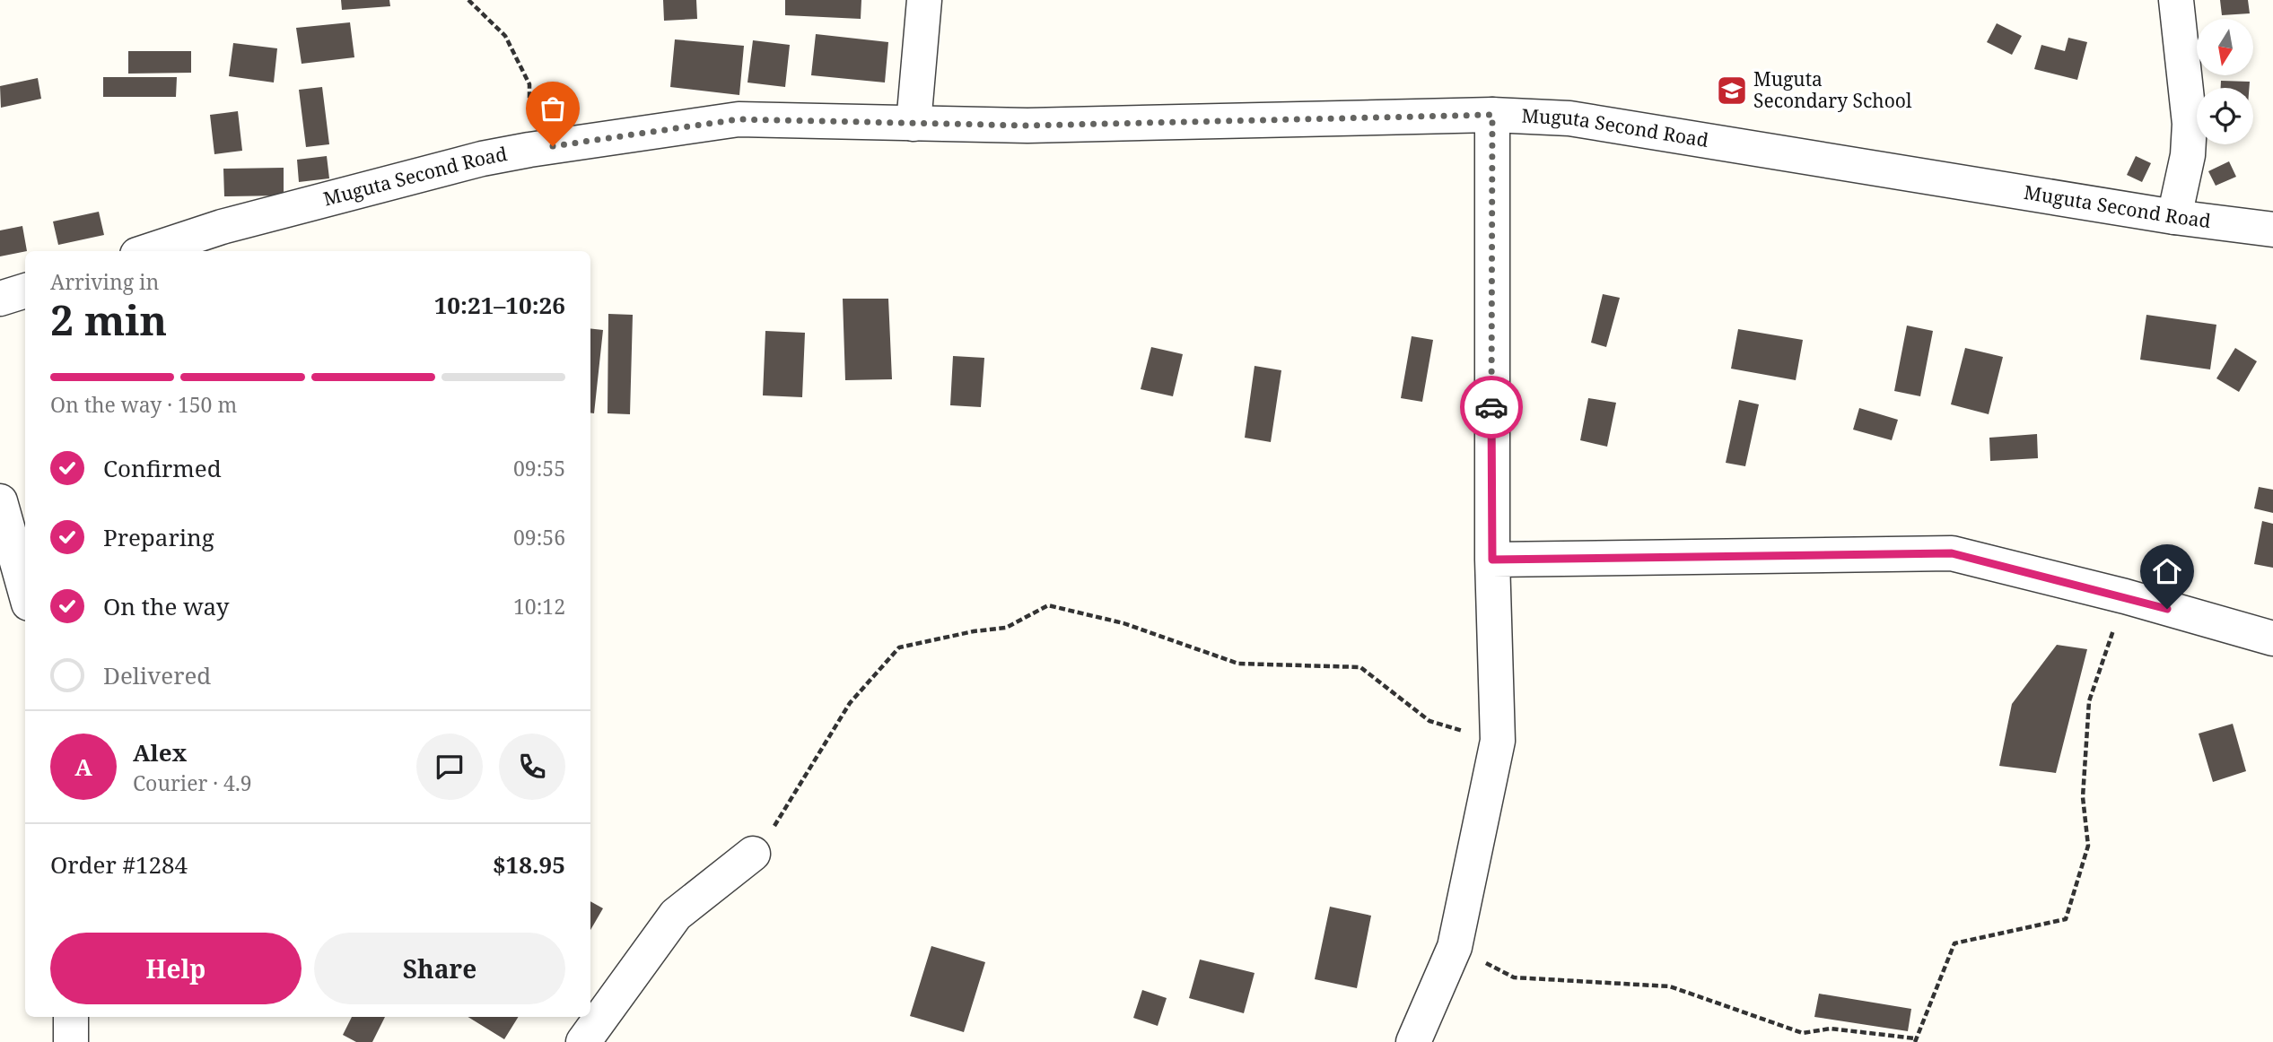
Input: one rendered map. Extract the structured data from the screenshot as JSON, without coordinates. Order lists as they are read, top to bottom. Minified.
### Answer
{"streets":{"street":["Muguta Second Road"]},"places":{"school or university":["Muguta Secondary School"]},"north":"bottom","page":{"heading":["2 min","Arriving in","10:21–10:26"],"panel":["Alex","Courier · 4.9","Order #1284","$18.95"],"bar":"On the way · 150 m","list":[["Confirmed","09:55"],["Preparing","09:56"],["On the way","10:12"],"Delivered"],"round":"A","buttons":["Help","Share"]}}
